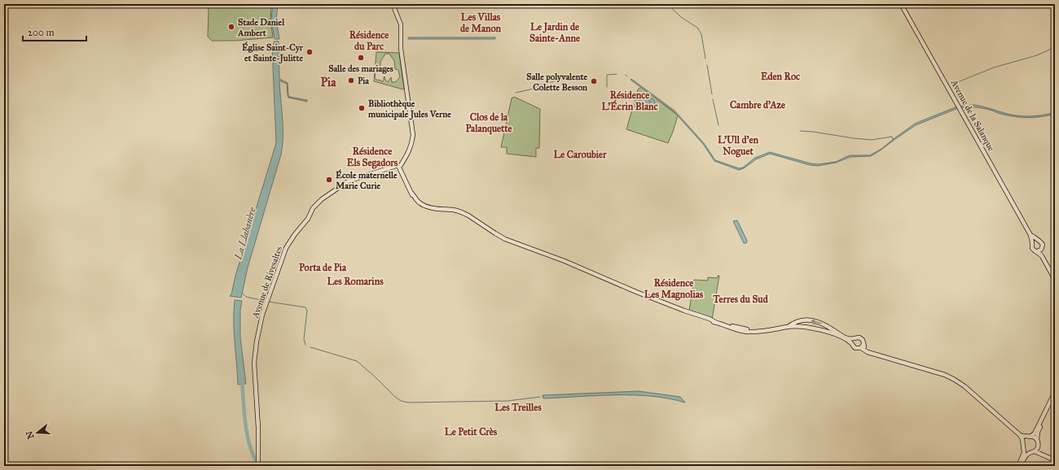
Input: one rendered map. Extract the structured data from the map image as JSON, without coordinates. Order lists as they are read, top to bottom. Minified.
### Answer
{"streets":{"main road":["Avenue de la Salanque","Avenue de Rivesaltes"]},"districts":["Les Villas de Manon","Le Jardin de Sainte-Anne","Résidence du Parc","Eden Roc","Pia","Résidence L'Écrin Blanc","Cambre d'Aze","Clos de la Palanquette","L'Ull d'en Noguet","Résidence Els Segadors","Le Caroubier","Porta de Pia","Les Romarins","Résidence Les Magnolias","Terres du Sud","Les Treilles","Le Petit Crès"],"water":["La Llabanère"],"places":["Stade Daniel Ambert","Église Saint-Cyr et Sainte-Julitte","Salle des mariages","Pia","Salle polyvalente Colette Besson","Bibliothèque municipale Jules Verne","École maternelle Marie Curie"],"scale_bar":"200 m","north":"left"}
